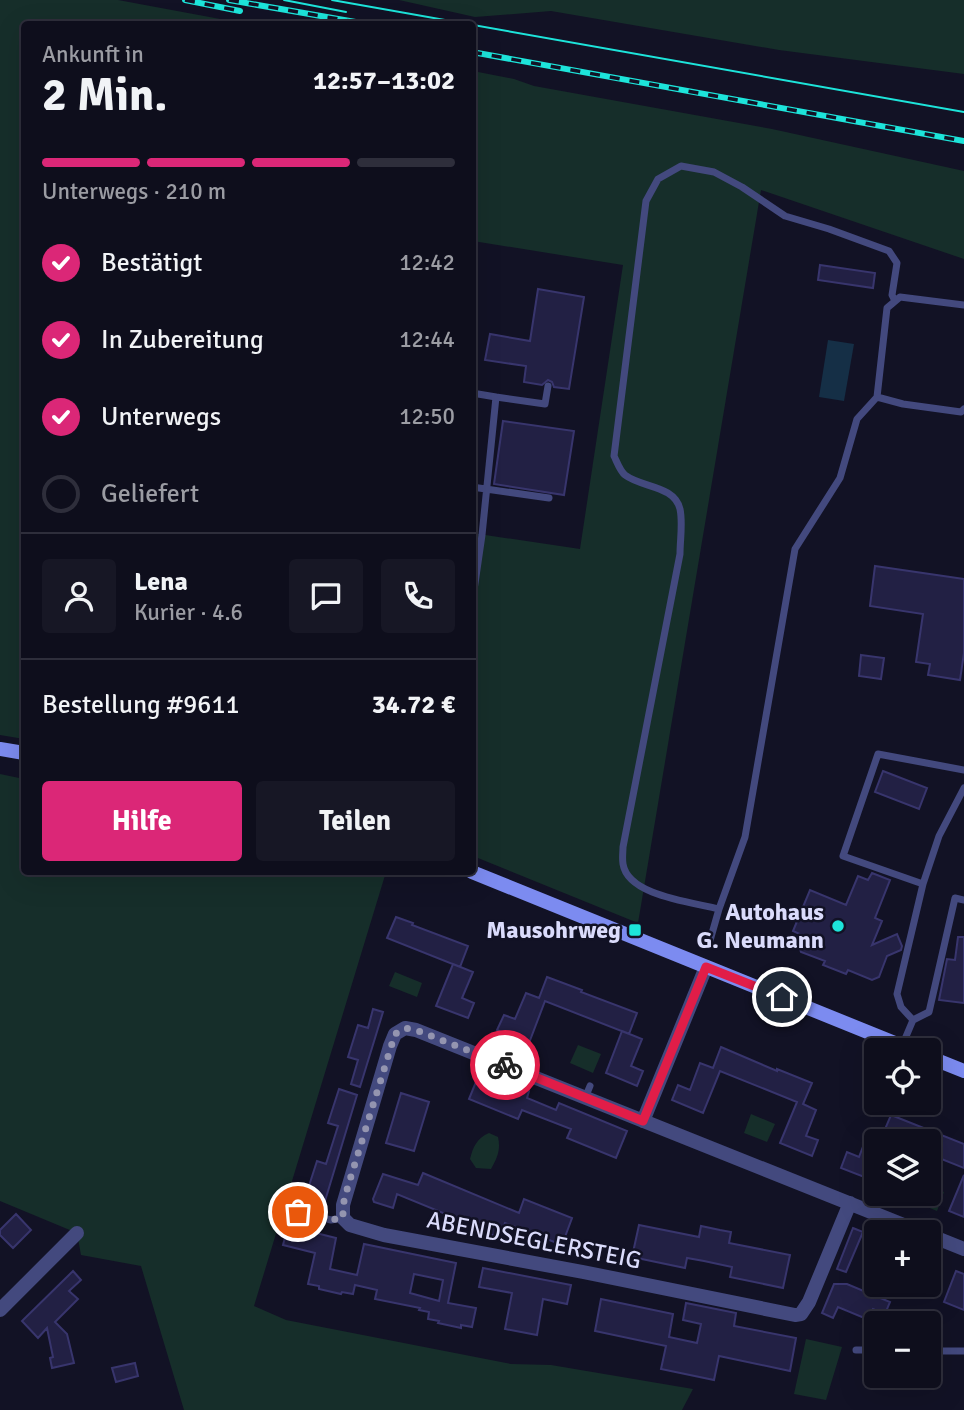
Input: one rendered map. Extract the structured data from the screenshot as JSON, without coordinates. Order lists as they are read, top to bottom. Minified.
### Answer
{"streets":{"street":["ABENDSEGLERSTEIG"]},"places":{"other":["Autohaus G. Neumann"],"transit":["Mausohrweg"]},"page":{"heading":["2 Min.","Ankunft in","12:57–13:02"],"panel":["Lena","Kurier · 4.6","Bestellung #9611","34.72 €"],"bar":"Unterwegs · 210 m","list":[["Bestätigt","12:42"],["In Zubereitung","12:44"],["Unterwegs","12:50"],"Geliefert"],"buttons":["Hilfe","Teilen"],"map_buttons":["+","−"]}}
